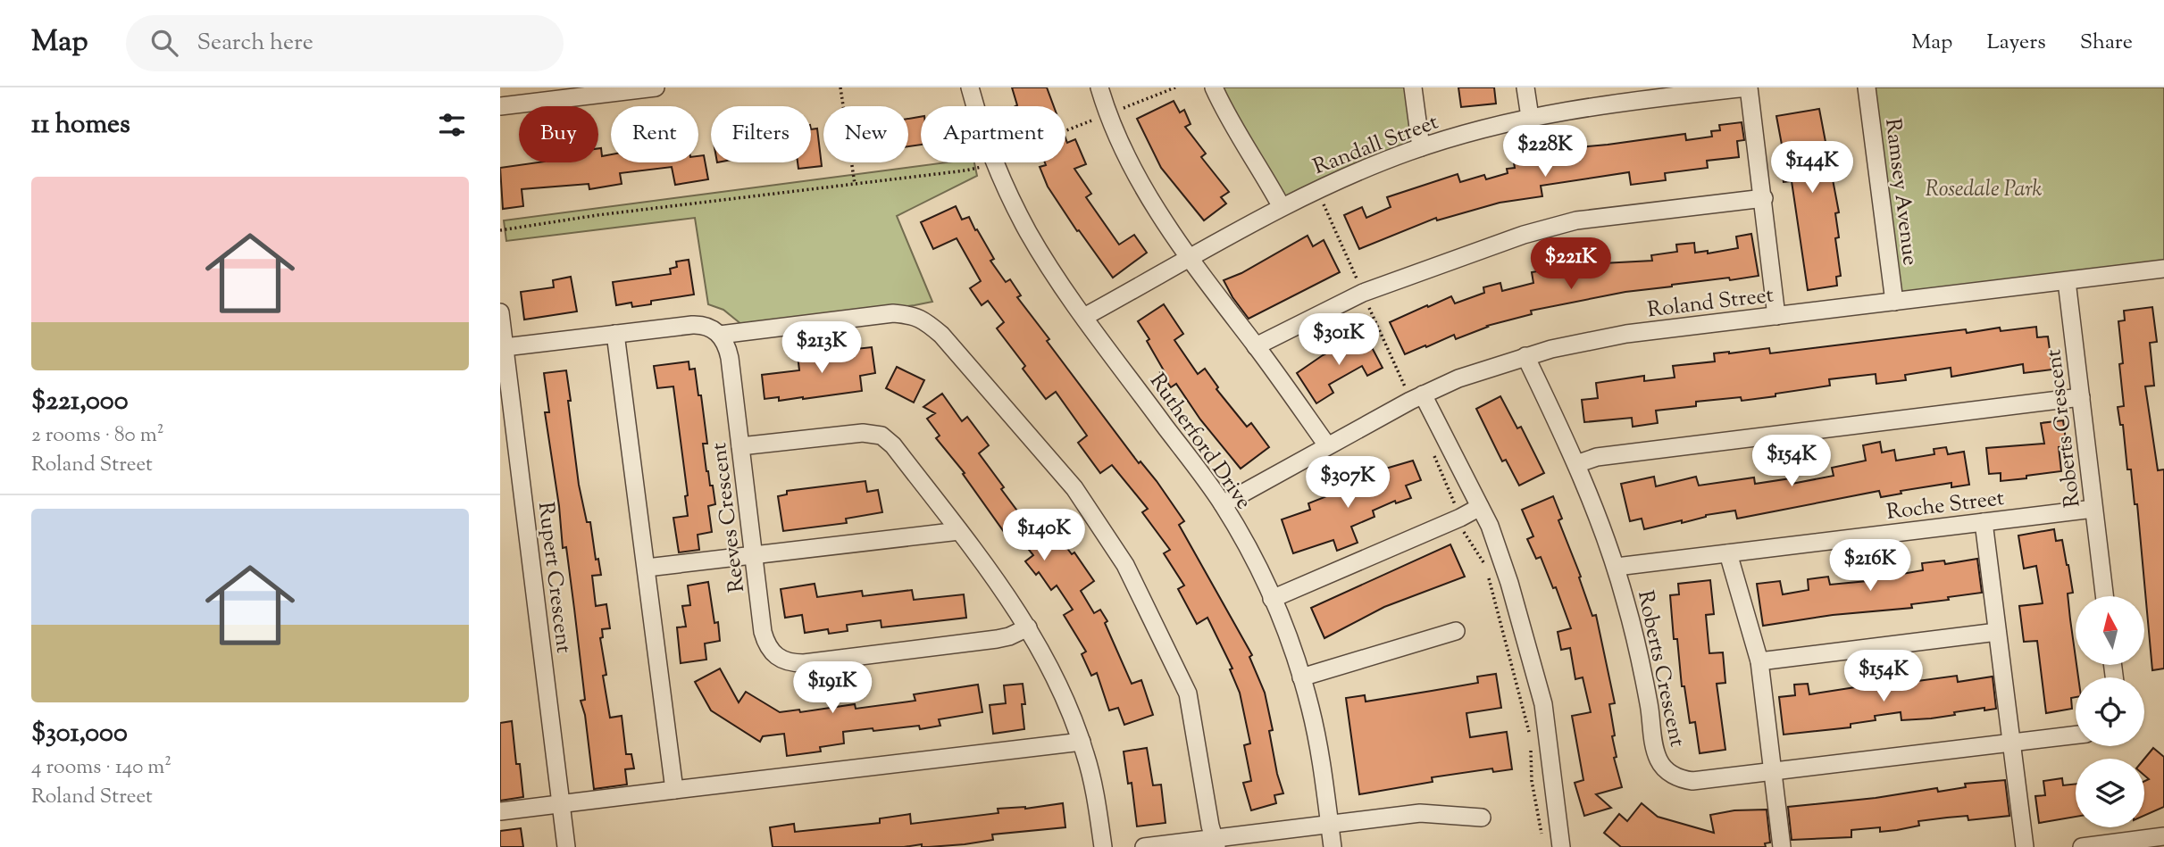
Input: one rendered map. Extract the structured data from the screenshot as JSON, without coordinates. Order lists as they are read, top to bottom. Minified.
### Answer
{"streets":{"street":["Randall Street","Ramsey Avenue","Roland Street","Roberts Crescent","Rutherford Drive","Roche Street","Reeves Crescent","Rupert Crescent"]},"crossings":[["Randall Street","Rutherford Drive"],["Ramsey Avenue","Roland Street"],["Roland Street","Roberts Crescent"],["Roland Street","Rutherford Drive"],["Roberts Crescent","Roche Street"]],"parks":["Rosedale Park"],"north":"top","page":{"header":"Map","search":"Search here","nav":["Map","Layers","Share"],"heading":"11 homes","chip":["Buy","Rent","Filters","New","Apartment"],"price":["$228K","$144K","$221K","$301K","$213K","$154K","$307K","$140K","$216K","$154K","$191K"],"list":[{"name":"$221,000","note":"2 rooms · 80 m² · Roland Street"},{"name":"$301,000","note":"4 rooms · 140 m² · Roland Street"}]}}
